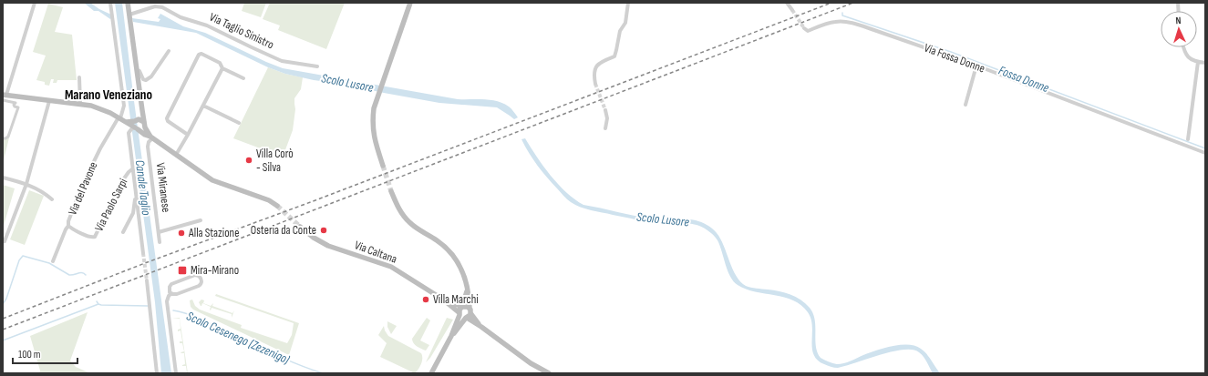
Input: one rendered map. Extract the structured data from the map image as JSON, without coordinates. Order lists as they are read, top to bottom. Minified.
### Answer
{"streets":{"main road":["Via Caltana"],"street":["Via Taglio Sinistro","Via Fossa Donne","Via Miranese","Via del Pavone","Via Paolo Sarpi"]},"crossings":[["Via del Pavone","Via Paolo Sarpi"]],"districts":["Marano Veneziano"],"water":["Fossa Donne","Scolo Lusore","Canale Taglio","Scolo Cesenego (Zezenigo)"],"places":{"other":["Villa Corò - Silva","Osteria da Conte","Alla Stazione","Villa Marchi"],"transit":["Mira-Mirano"]},"scale_bar":"100 m","north":"top"}
